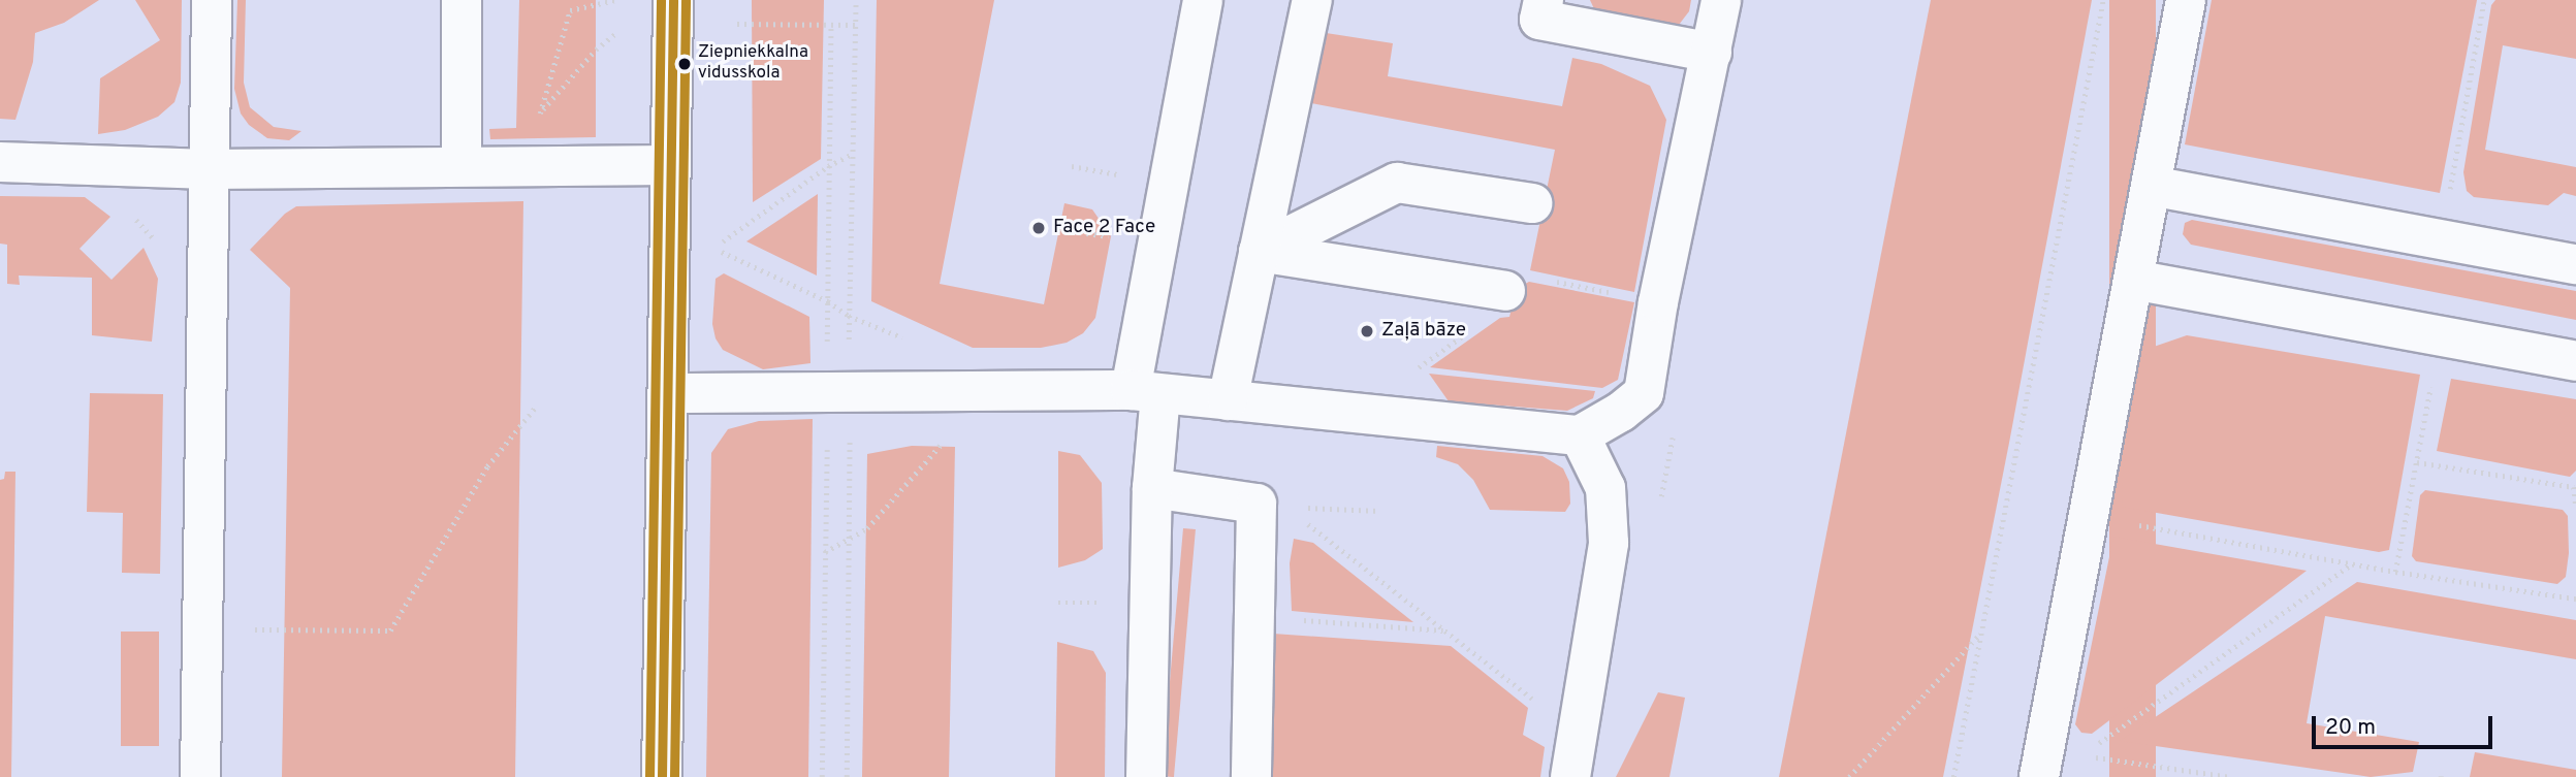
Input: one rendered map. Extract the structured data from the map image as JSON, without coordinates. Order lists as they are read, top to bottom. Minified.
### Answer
{"places":["Ziepniekkalna vidusskola","Face 2 Face","Zaļā bāze"],"scale_bar":"20 m"}
